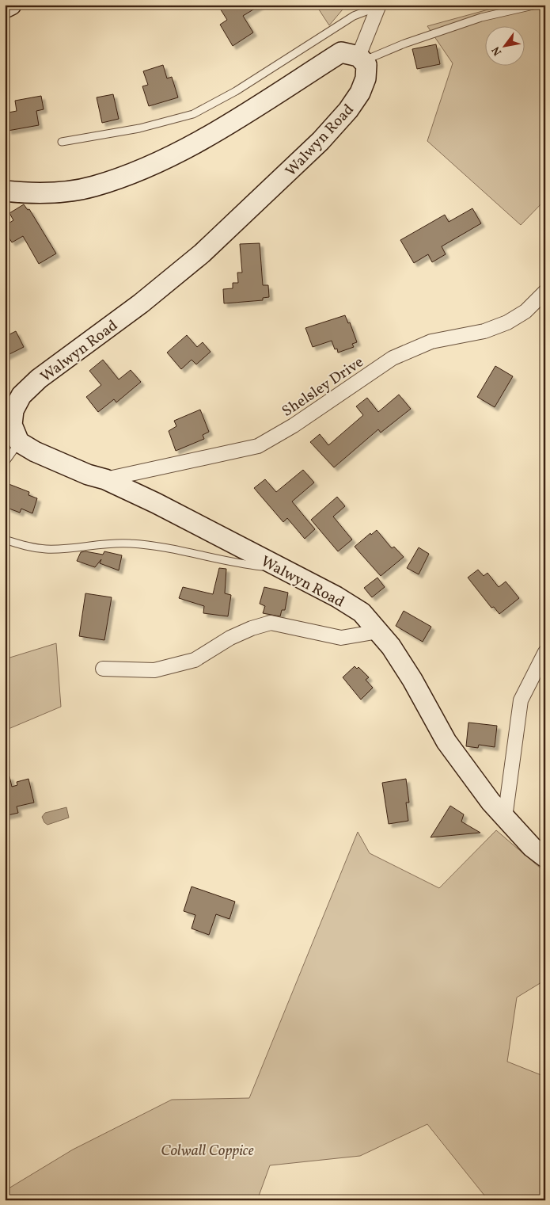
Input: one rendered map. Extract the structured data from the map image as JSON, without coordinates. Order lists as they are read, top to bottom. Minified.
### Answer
{"streets":{"main road":["Walwyn Road"],"street":["Shelsley Drive"]},"crossings":[["Walwyn Road","Shelsley Drive"]],"parks":["Colwall Coppice"],"north":"bottom left"}
